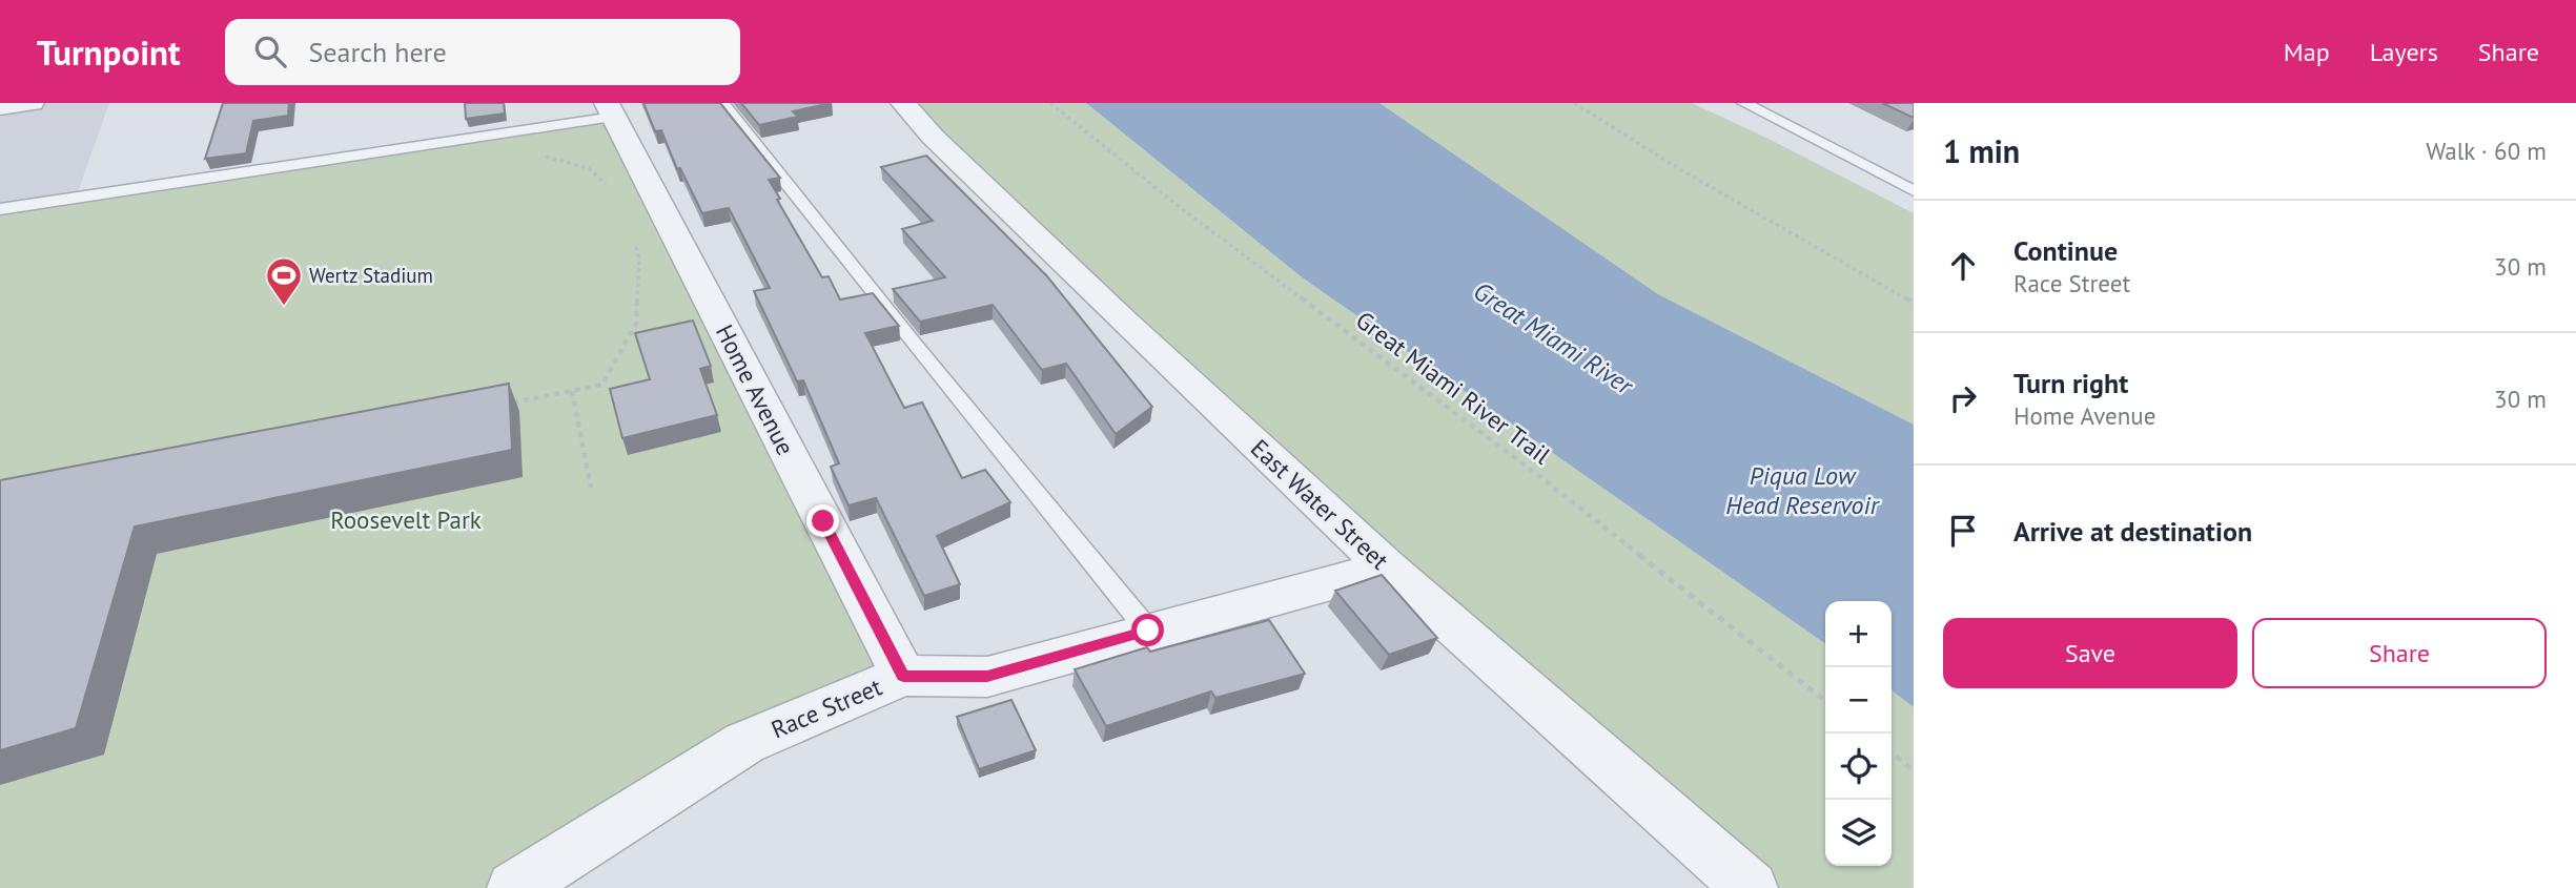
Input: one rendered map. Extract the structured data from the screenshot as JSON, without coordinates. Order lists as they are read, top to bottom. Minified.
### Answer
{"streets":{"street":["Home Avenue","East Water Street","Race Street"],"path":["Great Miami River Trail"]},"crossings":[["Home Avenue","Race Street"],["East Water Street","Race Street"]],"water":["Great Miami River","Piqua Low Head Reservoir"],"parks":["Roosevelt Park"],"places":{"sports":["Wertz Stadium"]},"page":{"header":"Turnpoint","search":"Search here","nav":["Map","Layers","Share"],"heading":["1 min","Walk · 60 m"],"list":[["Continue","Race Street","30 m"],["Turn right","Home Avenue","30 m"],"Arrive at destination"],"buttons":["Save","Share"],"map_buttons":["+","−"]}}
